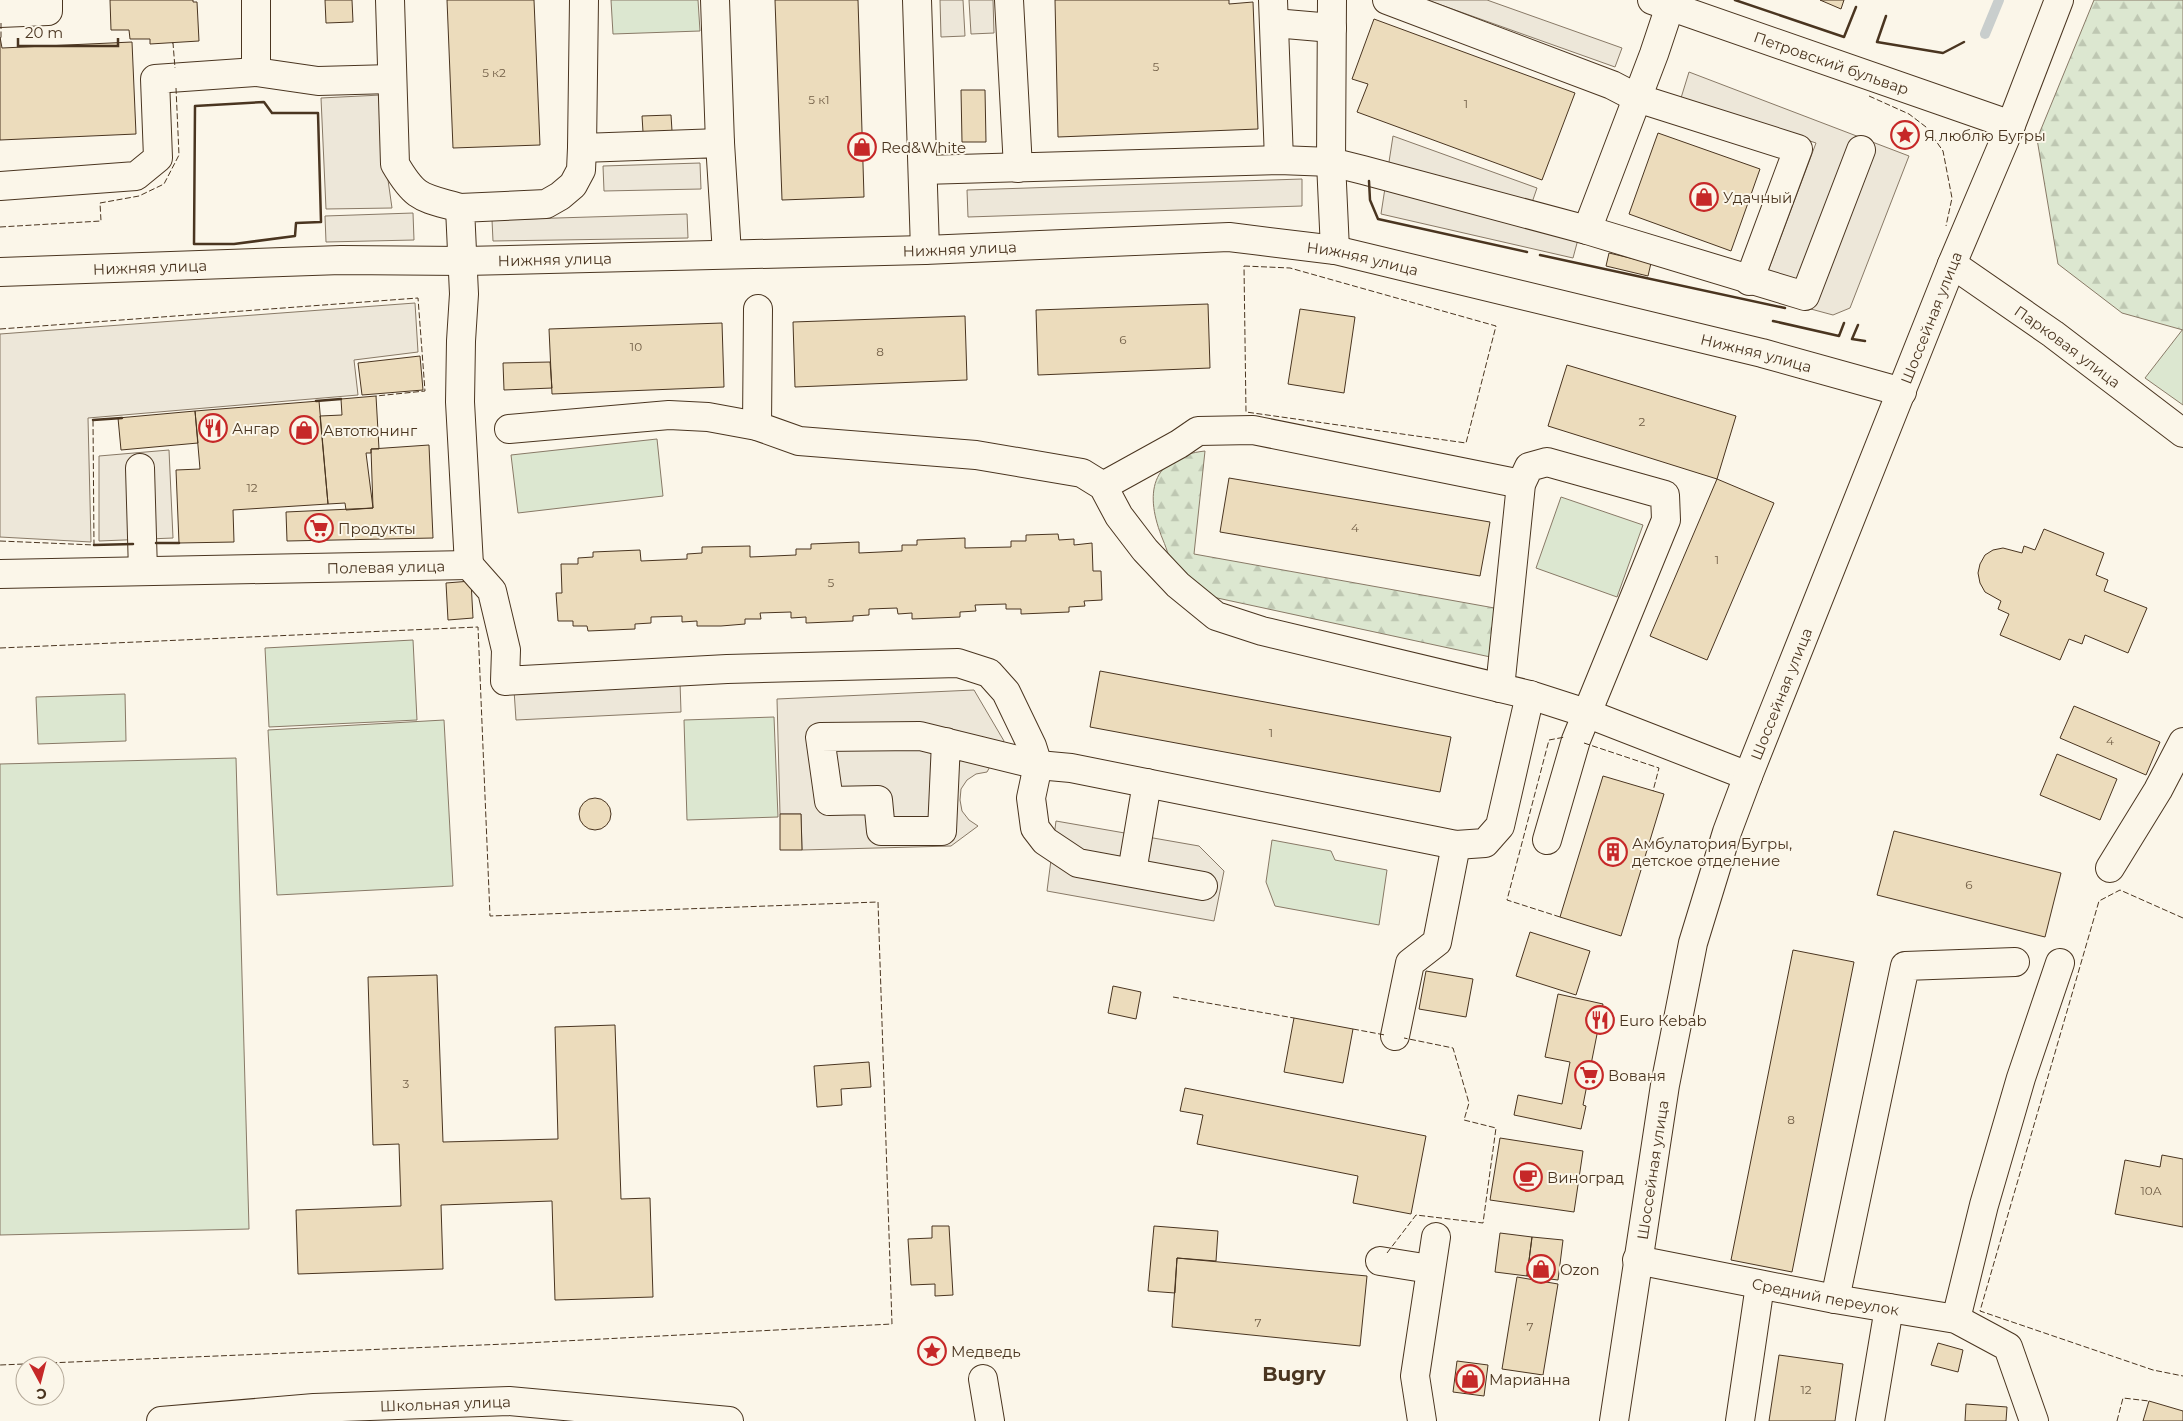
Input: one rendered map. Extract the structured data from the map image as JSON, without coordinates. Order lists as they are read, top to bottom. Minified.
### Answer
{"streets":{"street":["Петровский бульвар","Нижняя улица","Шоссейная улица","Парковая улица","Полевая улица","Средний переулок","Школьная улица"]},"crossings":[["Петровский бульвар","Шоссейная улица"],["Нижняя улица","Шоссейная улица"],["Шоссейная улица","Парковая улица"],["Шоссейная улица","Средний переулок"]],"districts":["Bugry"],"places":{"place":["Я люблю Бугры","Медведь"],"shop":["Red&White","Удачный","Автотюнинг","Ozon","Марианна"],"restaurant":["Ангар","Еuro Кеbаb"],"supermarket":["Продукты","Вованя"],"building":["Амбулатория Бугры, детское отделение"],"cafe":["Виноград"]},"house_numbers":["5","5 к2","5 к1","1","6","10","8","2","12","4","1","5","1","4","6","3","8","10А","7","7","12"],"scale_bar":"20 m","north":"bottom"}
